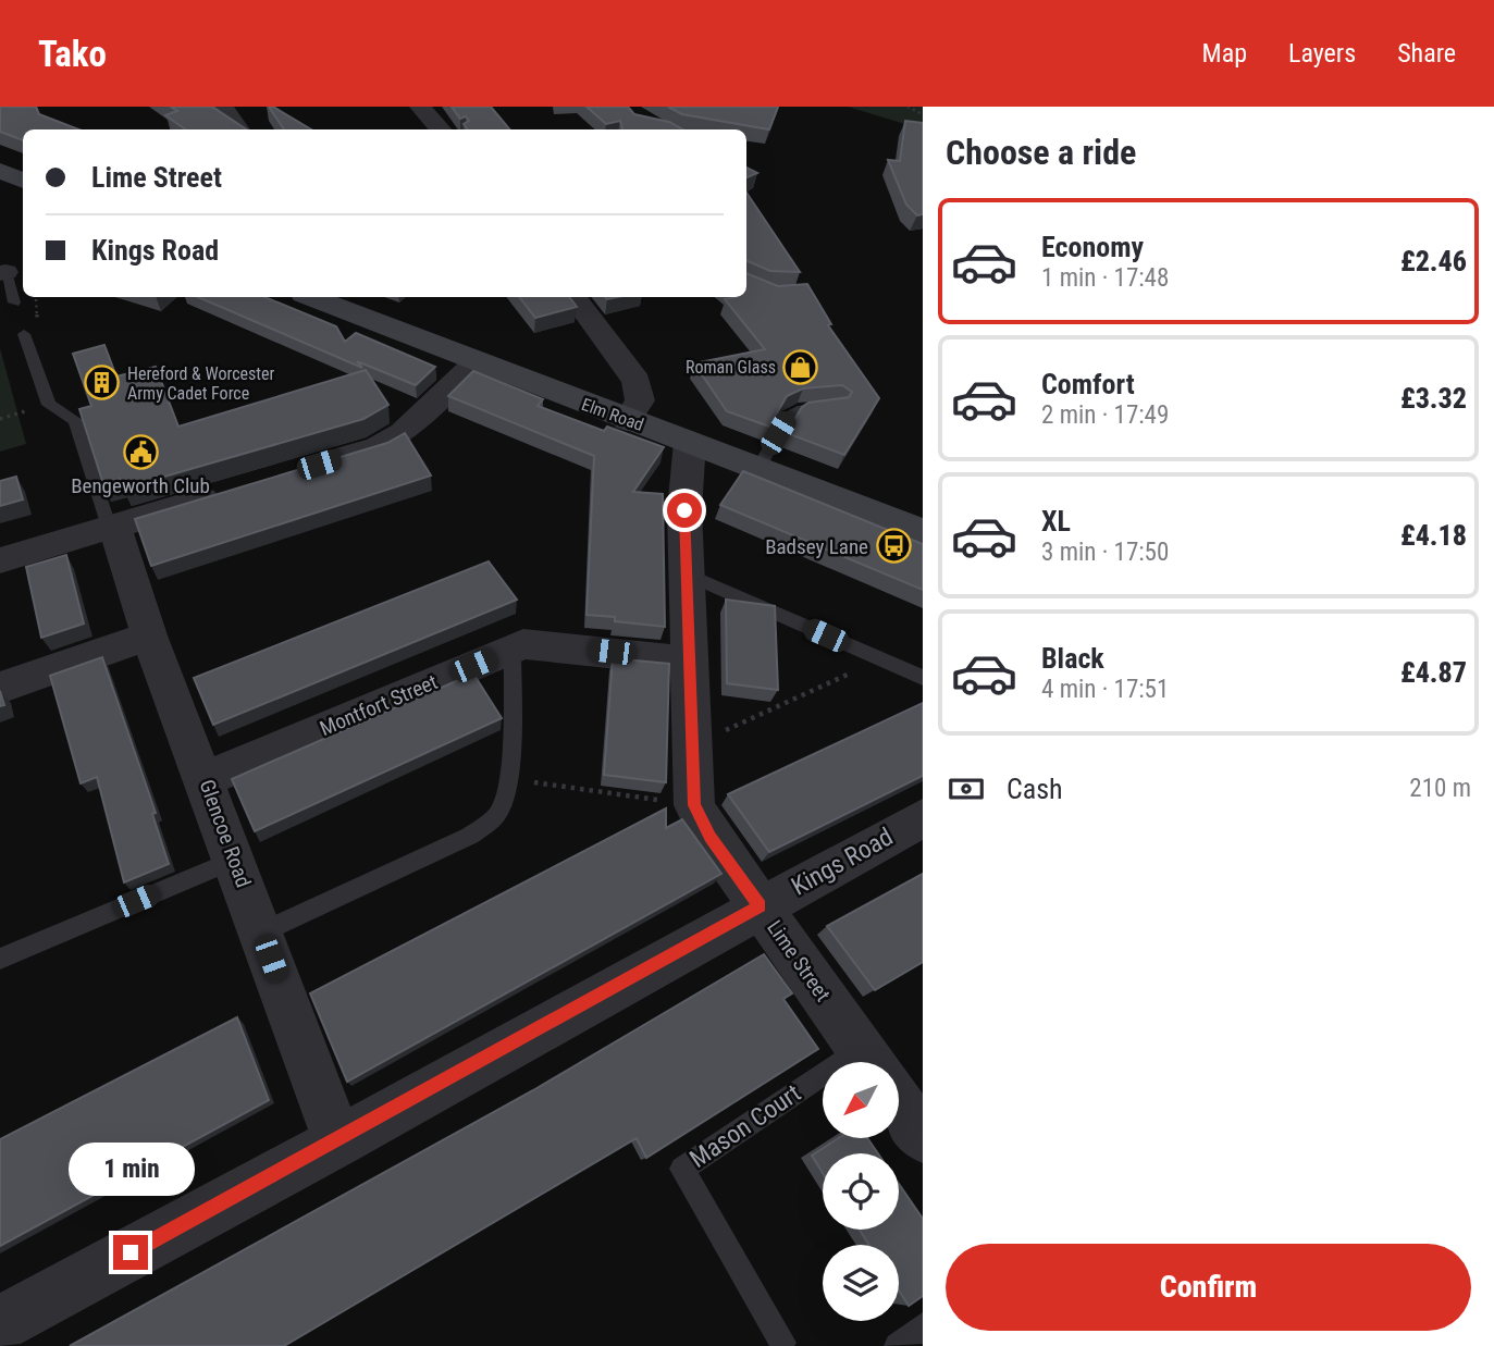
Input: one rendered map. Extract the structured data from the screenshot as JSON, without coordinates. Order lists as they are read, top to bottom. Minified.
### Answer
{"streets":{"main road":["Elm Road"],"street":["Montfort Street","Glencoe Road","Kings Road","Lime Street"],"lane":["Mason Court"]},"crossings":[["Elm Road","Lime Street"],["Montfort Street","Glencoe Road"],["Montfort Street","Lime Street"],["Glencoe Road","Kings Road"],["Kings Road","Lime Street"]],"places":{"shop":["Roman Glass"],"building":["Hereford & Worcester Army Cadet Force"],"public building":["Bengeworth Club"],"bus stop":["Badsey Lane"]},"north":"bottom left","page":{"header":"Tako","nav":["Map","Layers","Share"],"heading":"Choose a ride","banner":["Lime Street","Kings Road"],"list":[{"name":"Economy","note":"1 min · 17:48","value":"£2.46"},{"name":"Comfort","note":"2 min · 17:49","value":"£3.32"},{"name":"XL","note":"3 min · 17:50","value":"£4.18"},{"name":"Black","note":"4 min · 17:51","value":"£4.87"}],"pay":["Cash","210 m"],"bubble":"1 min","buttons":"Confirm"}}
